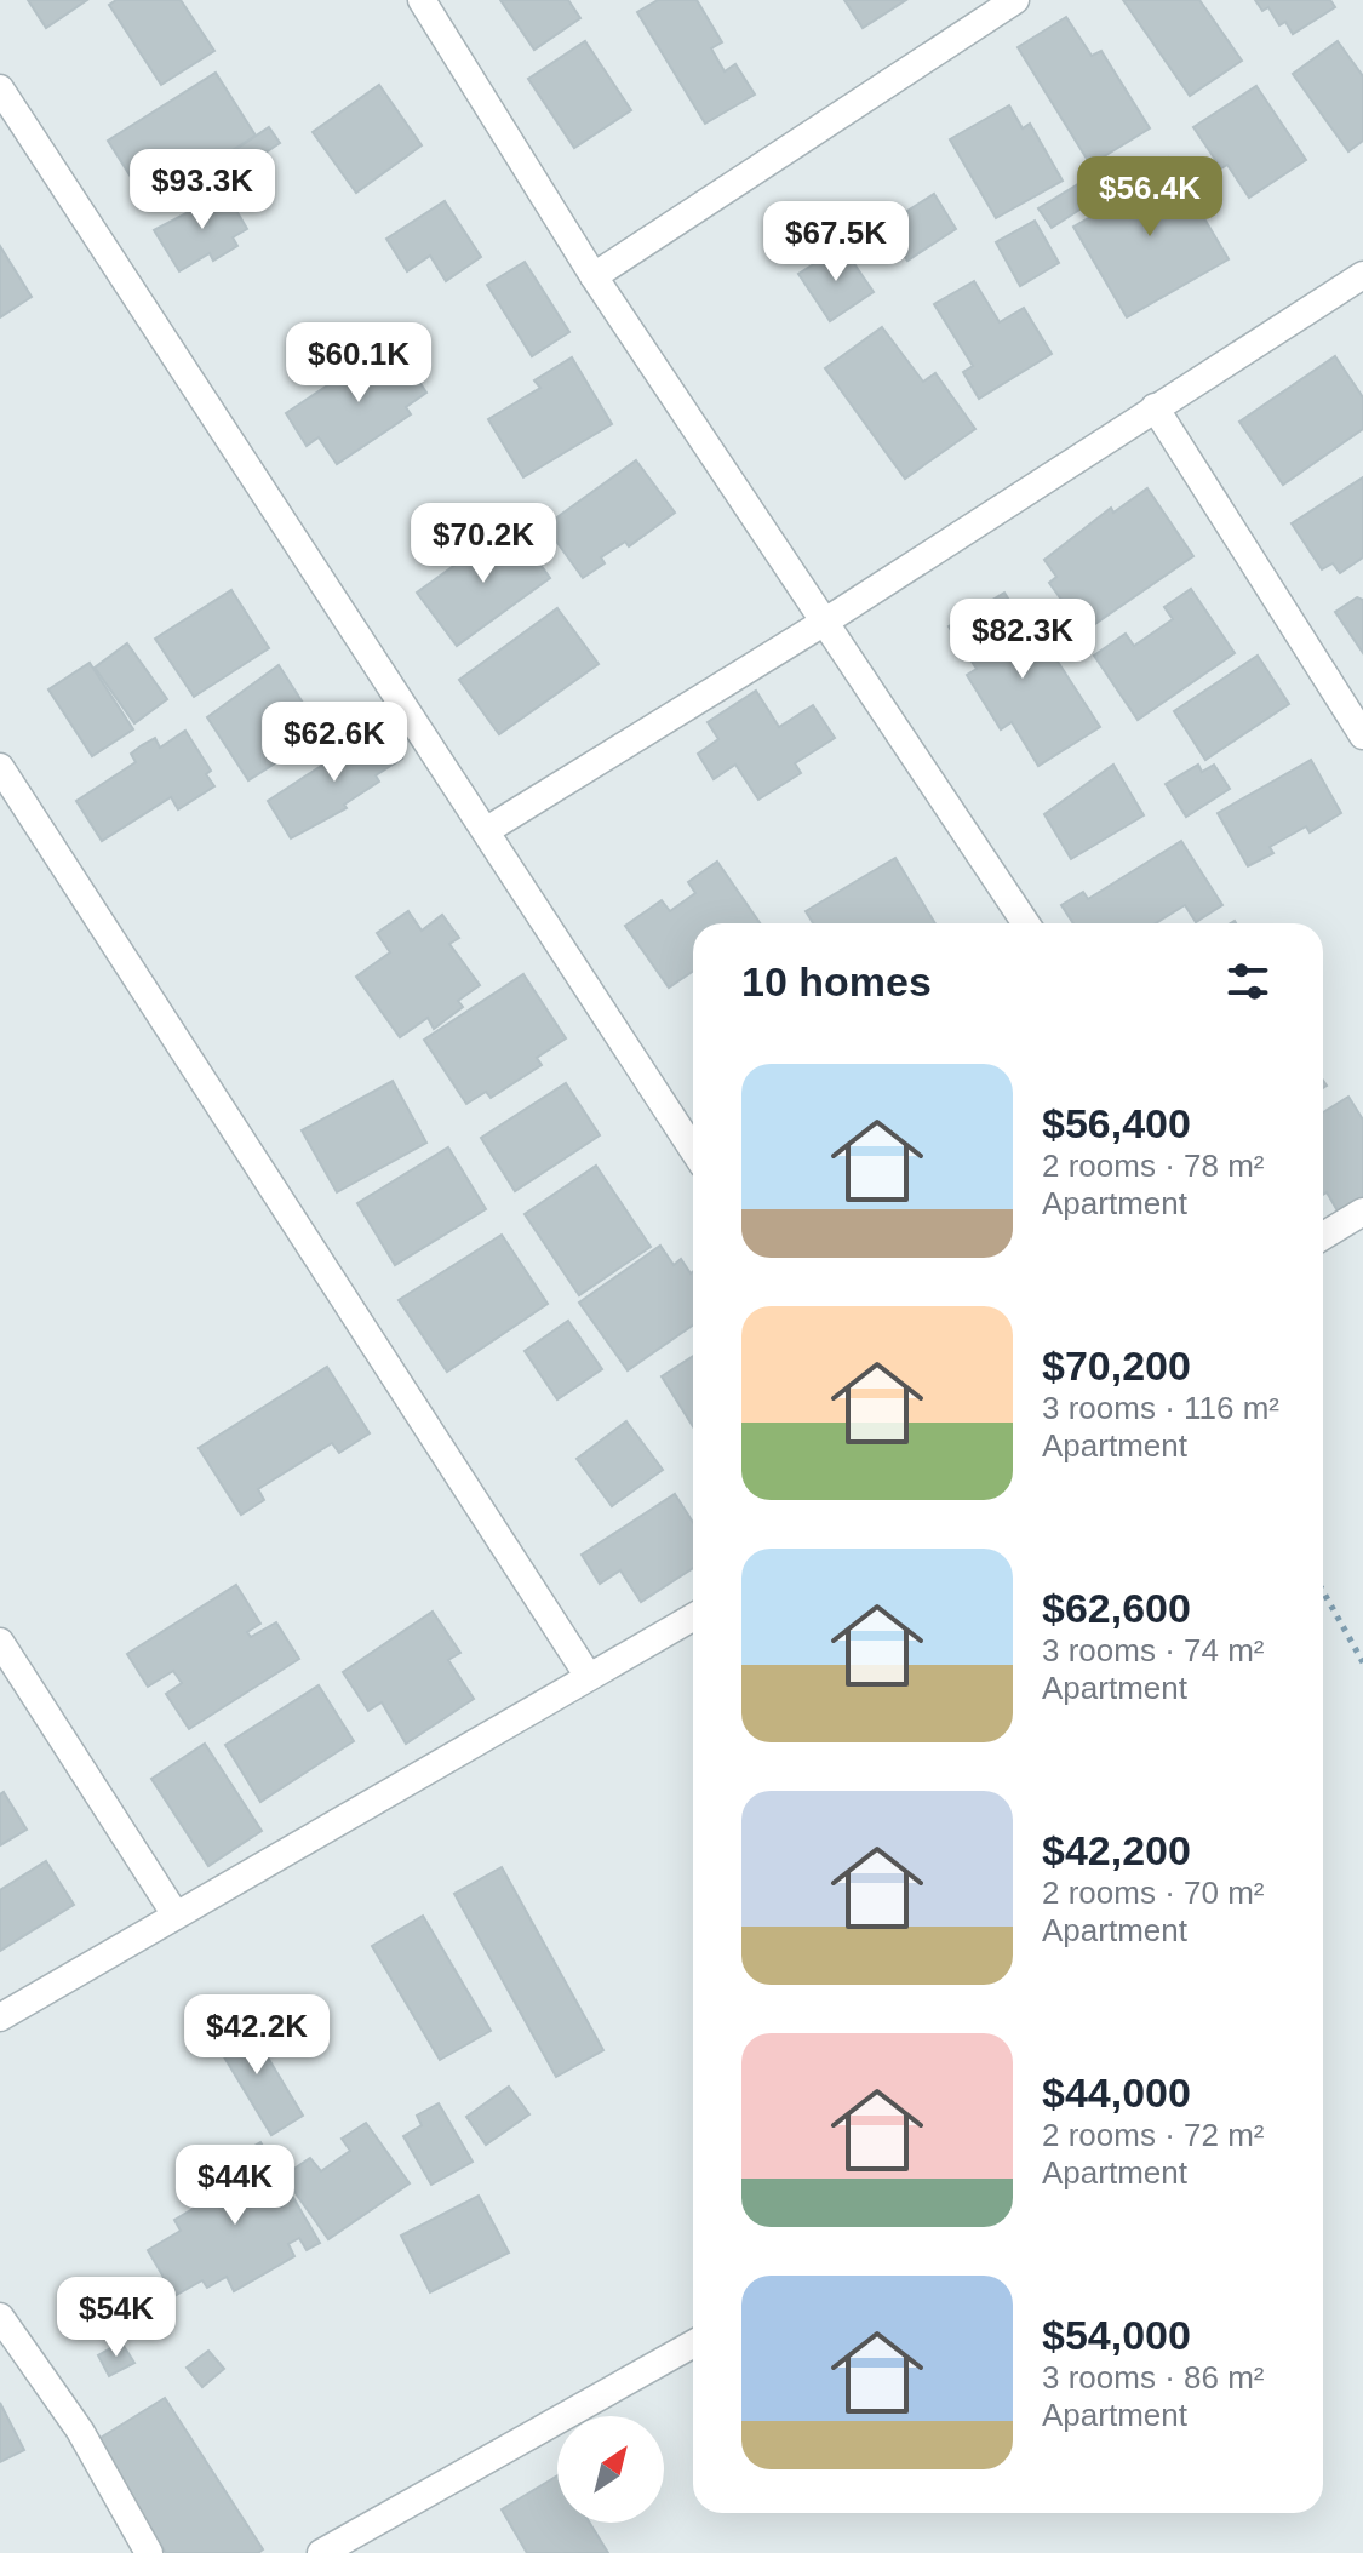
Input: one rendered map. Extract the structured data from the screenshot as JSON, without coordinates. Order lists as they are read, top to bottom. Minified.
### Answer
{"north":"top right","page":{"price":["$93.3K","$56.4K","$67.5K","$60.1K","$70.2K","$82.3K","$62.6K","$42.2K","$44K","$54K"],"heading":"10 homes","list":[{"name":"$56,400","note":"2 rooms · 78 m² · Apartment"},{"name":"$70,200","note":"3 rooms · 116 m² · Apartment"},{"name":"$62,600","note":"3 rooms · 74 m² · Apartment"},{"name":"$42,200","note":"2 rooms · 70 m² · Apartment"},{"name":"$44,000","note":"2 rooms · 72 m² · Apartment"},{"name":"$54,000","note":"3 rooms · 86 m² · Apartment"}]}}
